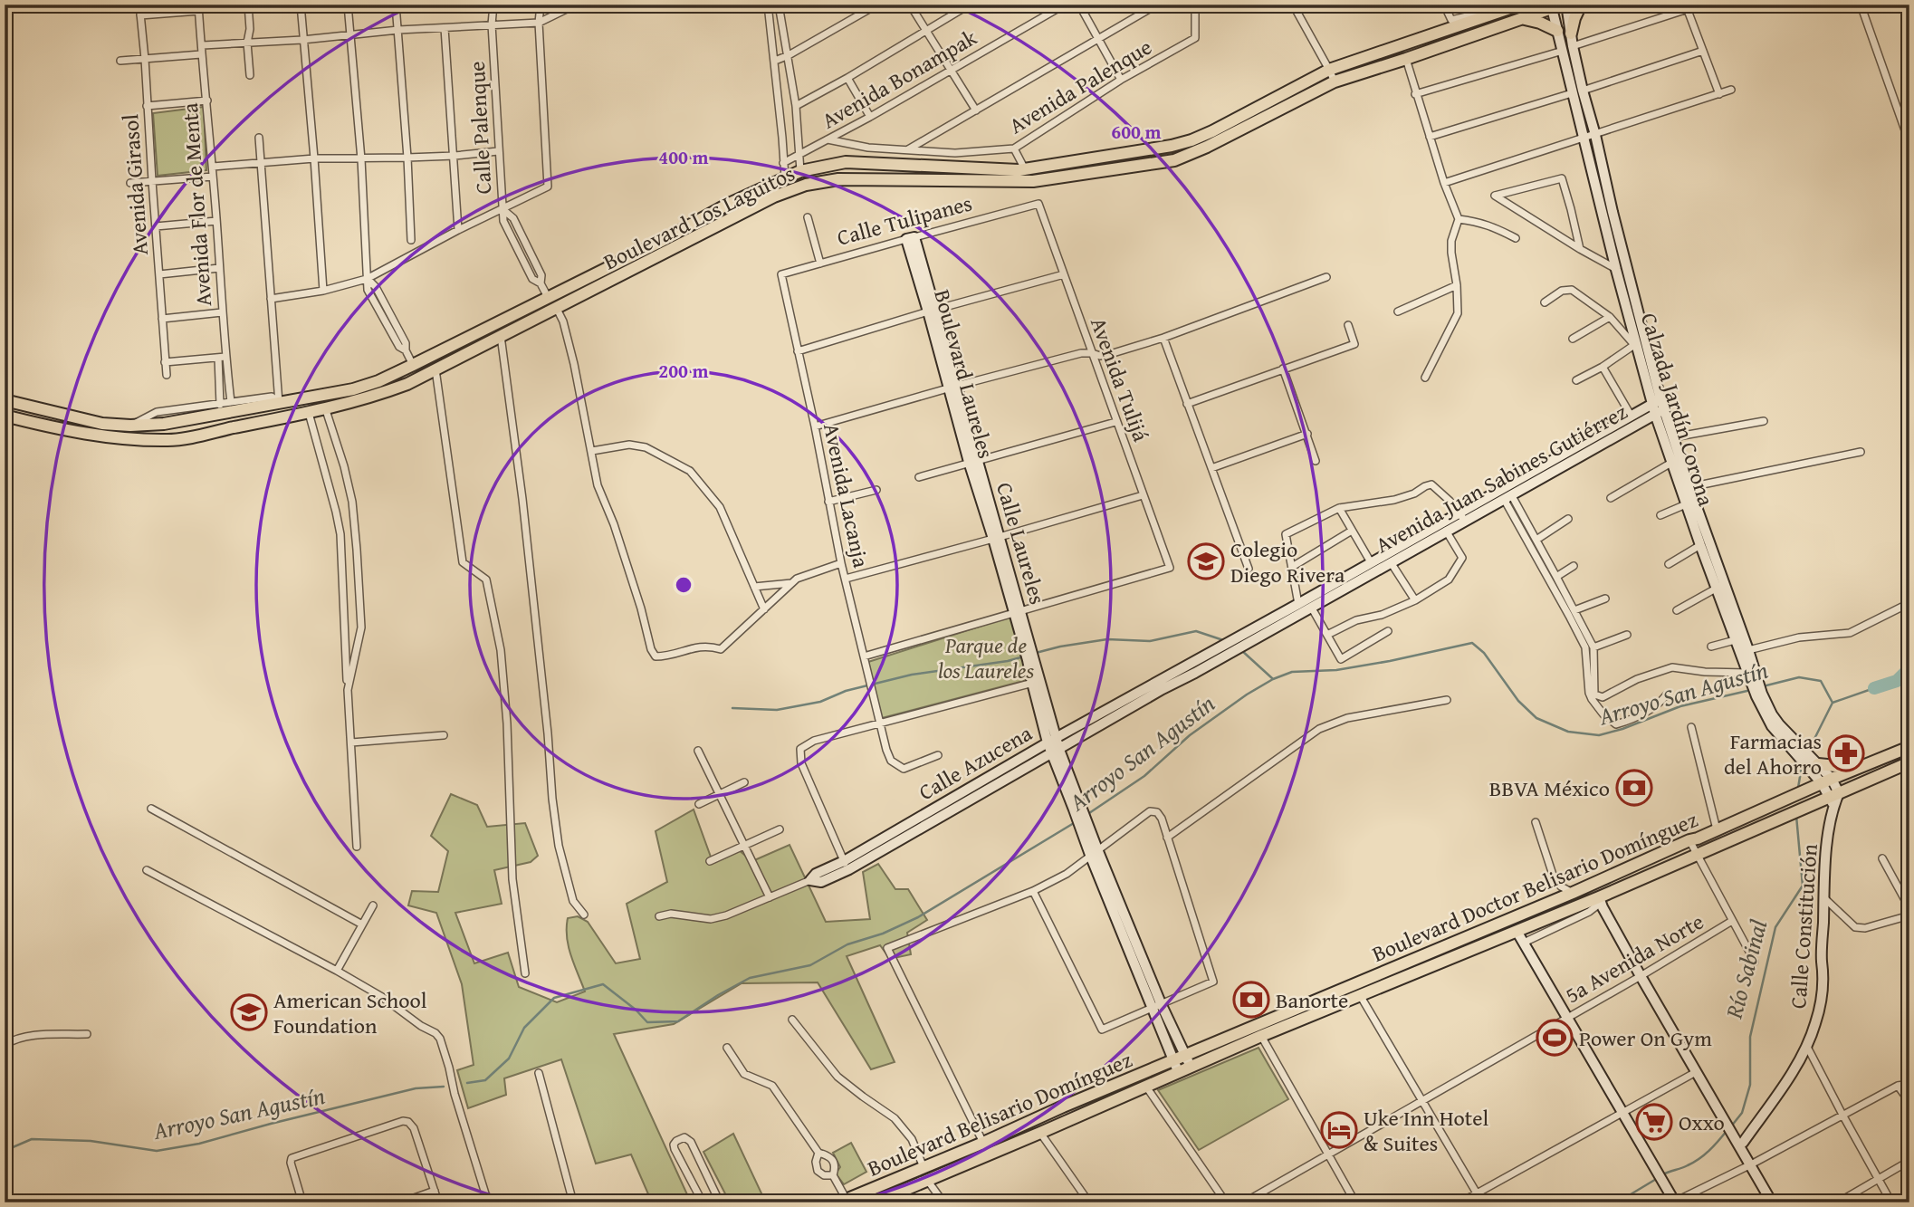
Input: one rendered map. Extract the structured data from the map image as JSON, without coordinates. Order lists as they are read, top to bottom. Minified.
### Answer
{"streets":{"main road":["Boulevard Los Laguitos","Boulevard Doctor Belisario Domínguez","Boulevard Belisario Domínguez"],"street":["Avenida Bonampak","Avenida Palenque","Calle Palenque","Avenida Girasol","Avenida Flor de Menta","Calle Tulipanes","Boulevard Laureles","Avenida Tulijá","Calzada Jardín Corona","Avenida Juan Sabines Gutiérrez","Avenida Lacanja","Calle Azucena","Calle Constitución","5a Avenida Norte"]},"crossings":[["Avenida Bonampak","Avenida Palenque"],["Calle Palenque","Boulevard Los Laguitos"],["Boulevard Los Laguitos","Calzada Jardín Corona"],["Calle Tulipanes","Boulevard Laureles"],["Calle Tulipanes","Avenida Tulijá"],["Calle Tulipanes","Avenida Lacanja"],["Boulevard Laureles","Avenida Tulijá"],["Boulevard Laureles","Avenida Juan Sabines Gutiérrez"],["Boulevard Laureles","Calle Azucena"],["Calzada Jardín Corona","Avenida Juan Sabines Gutiérrez"],["Calzada Jardín Corona","Boulevard Doctor Belisario Domínguez"],["Calzada Jardín Corona","Calle Constitución"],["Avenida Juan Sabines Gutiérrez","Calle Azucena"],["Boulevard Doctor Belisario Domínguez","Calle Constitución"],["Boulevard Doctor Belisario Domínguez","Boulevard Belisario Domínguez"]],"water":["Arroyo San Agustín","Río Sabinal"],"parks":["Parque de los Laureles"],"places":{"school or university":["Colegio Diego Rivera","American School Foundation"],"pharmacy":["Farmacias del Ahorro"],"bank":["BBVA México","Banorte"],"sports":["Power On Gym"],"supermarket":["Oxxo"],"hotel":["Uke Inn Hotel & Suites"]},"rings":["600 m","400 m","200 m"]}
